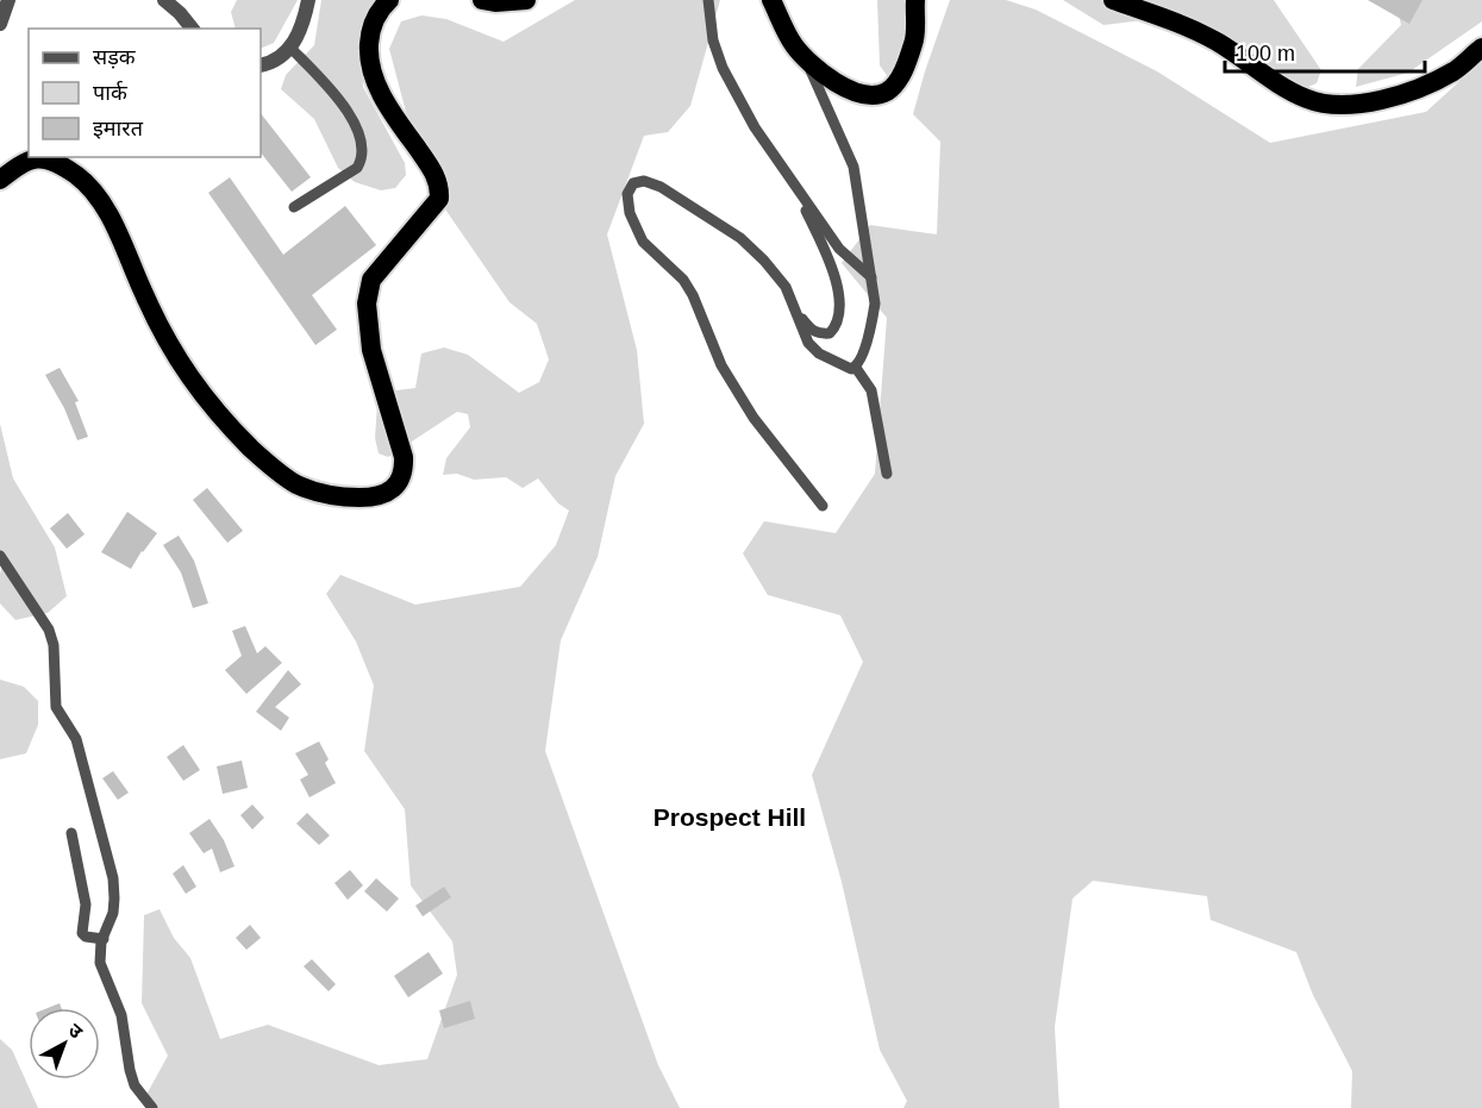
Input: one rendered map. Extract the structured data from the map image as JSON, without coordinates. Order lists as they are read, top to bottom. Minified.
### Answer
{"districts":["Prospect Hill"],"legend":["सड़क","पार्क","इमारत"],"scale_bar":"100 m","north":"top right"}
